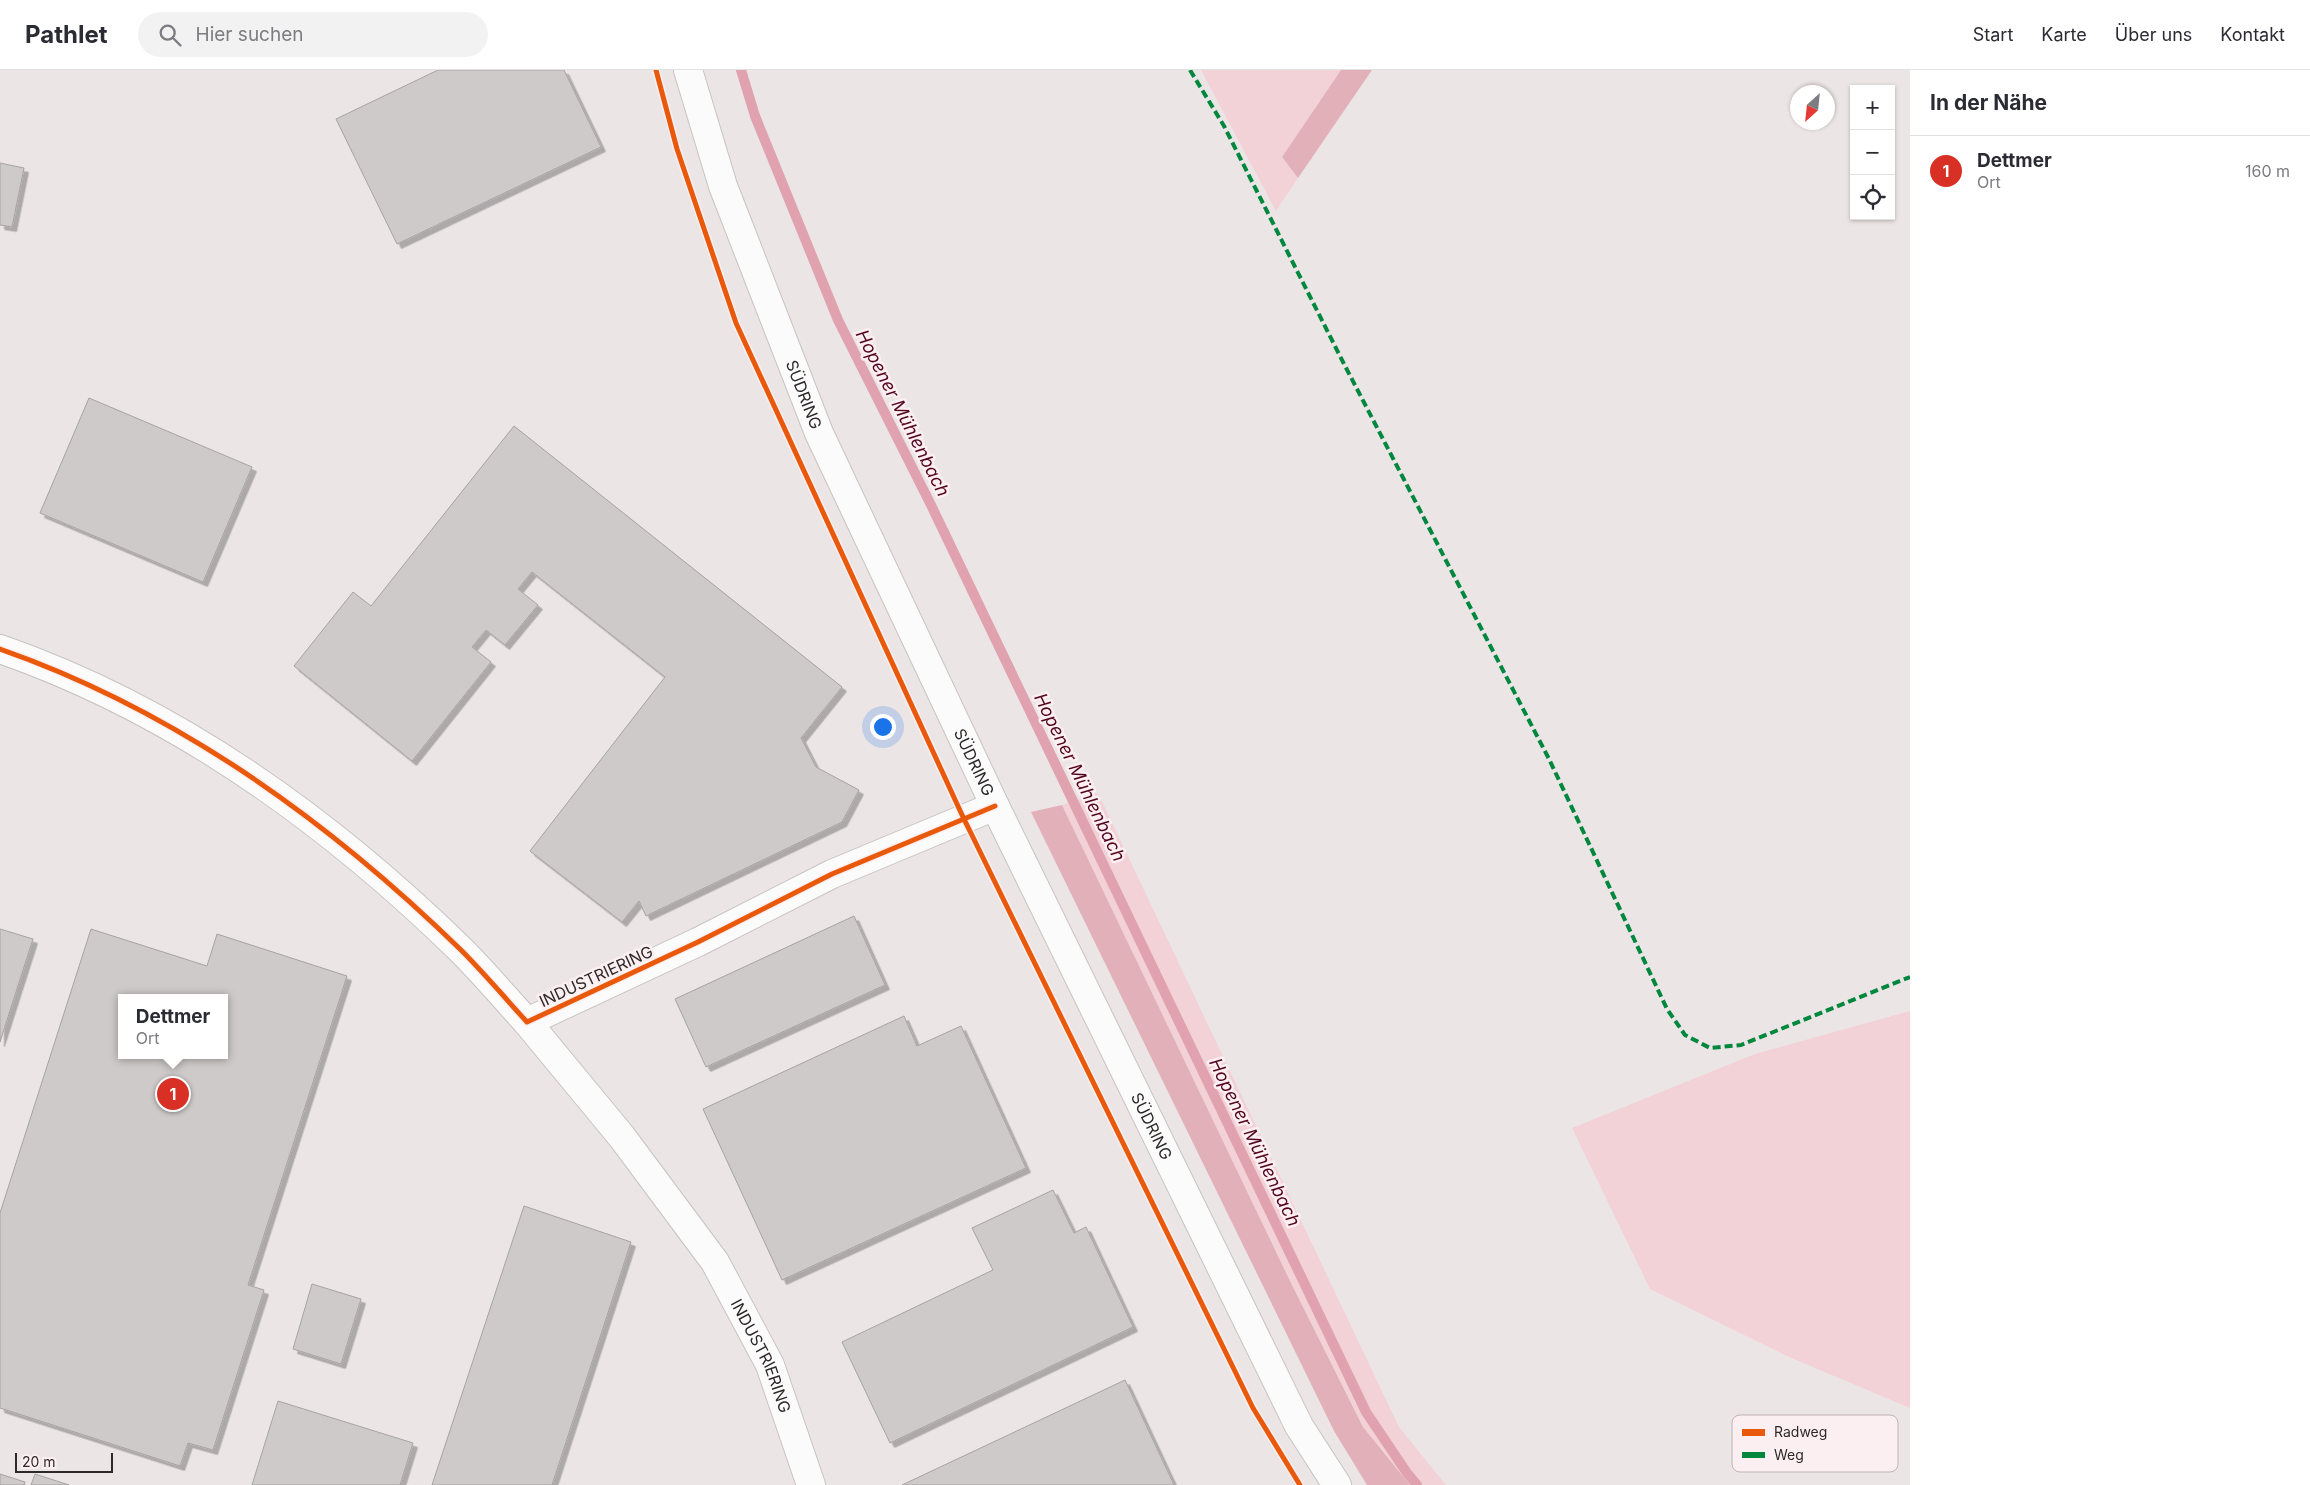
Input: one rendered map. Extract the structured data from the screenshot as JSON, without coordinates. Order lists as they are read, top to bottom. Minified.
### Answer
{"streets":{"street":["SÜDRING","INDUSTRIERING"]},"crossings":[["SÜDRING","INDUSTRIERING"]],"water":["Hopener Mühlenbach"],"legend":["Radweg","Weg"],"scale_bar":"20 m","north":"bottom left","page":{"header":"Pathlet","search":"Hier suchen","nav":["Start","Karte","Über uns","Kontakt"],"heading":"In der Nähe","map_buttons":["+","−"],"list":[{"mark":"1","name":"Dettmer","note":"Ort","value":"160 m"}],"popup":["Dettmer","Ort"],"pins":"1","scale":"20 m"}}
